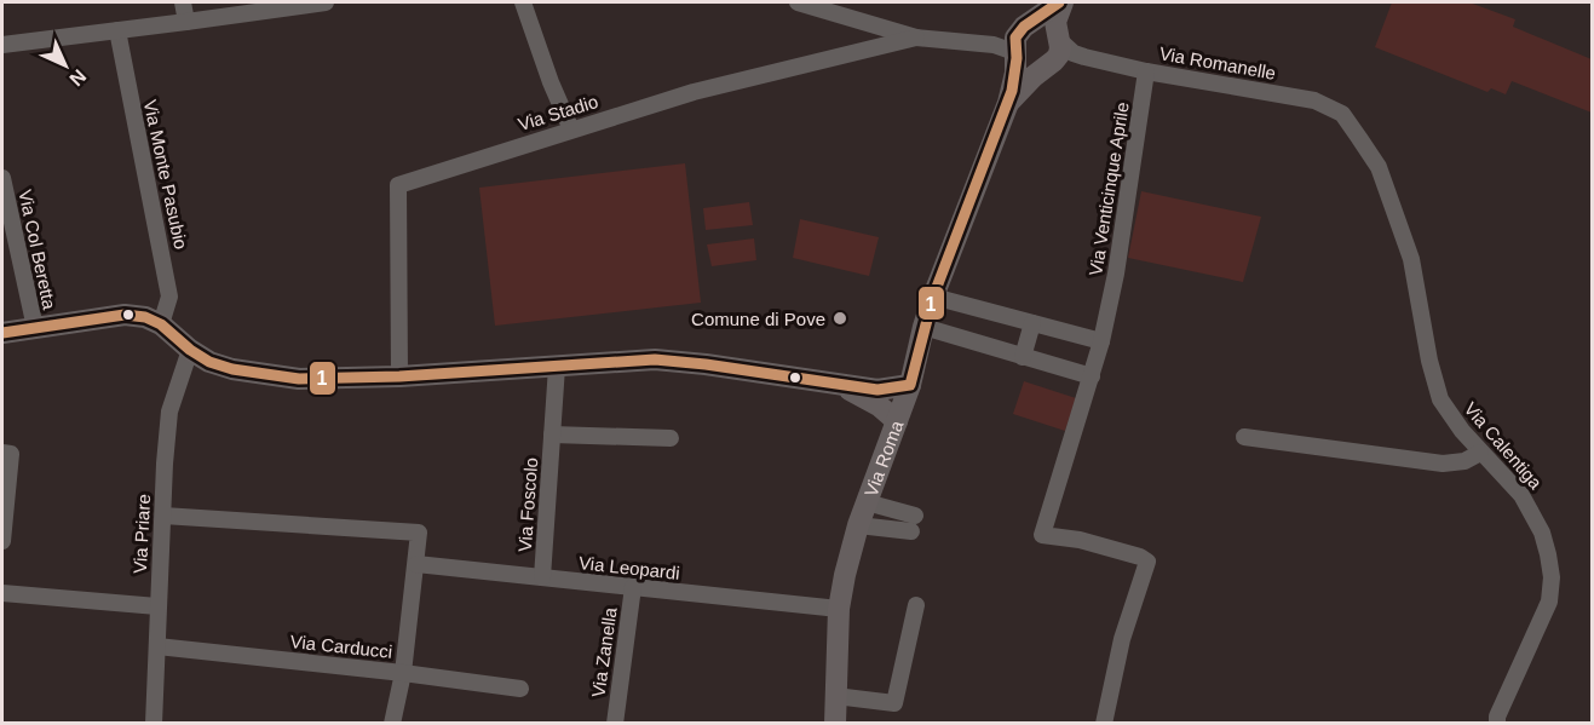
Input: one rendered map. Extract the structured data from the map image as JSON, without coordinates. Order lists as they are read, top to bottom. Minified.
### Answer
{"streets":{"street":["Via Romanelle","Via Stadio","Via Monte Pasubio","Via Venticinque Aprile","Via Col Beretta","Via Calentiga","Via Roma","Via Foscolo","Via Priare","Via Leopardi","Via Carducci","Via Zanella"]},"crossings":[["Via Romanelle","Via Venticinque Aprile"],["Via Romanelle","Via Calentiga"],["Via Romanelle","Via Roma"],["Via Roma","Via Leopardi"],["Via Foscolo","Via Leopardi"],["Via Priare","Via Carducci"],["Via Leopardi","Via Zanella"]],"places":["Comune di Pove"],"lines":["transit line 1"],"north":"bottom right"}
